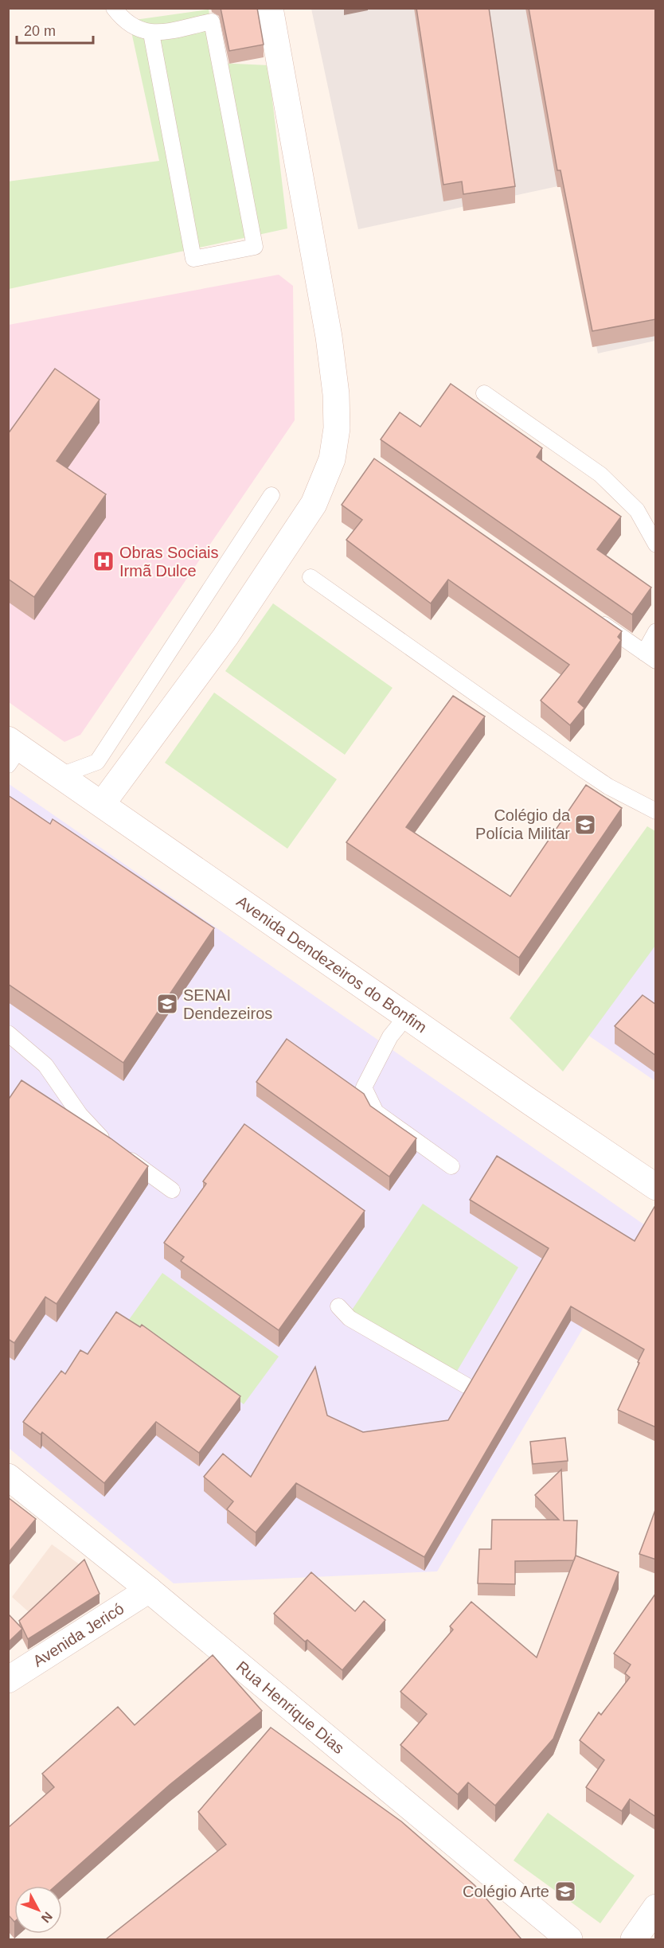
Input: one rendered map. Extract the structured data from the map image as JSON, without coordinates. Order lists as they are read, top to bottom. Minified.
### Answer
{"streets":{"main road":["Avenida Dendezeiros do Bonfim","Avenida Jericó","Rua Henrique Dias"]},"crossings":[["Avenida Jericó","Rua Henrique Dias"]],"places":{"hospital":["Obras Sociais Irmã Dulce"],"school or university":["Colégio da Polícia Militar","SENAI Dendezeiros","Colégio Arte"]},"scale_bar":"20 m","north":"bottom right"}
